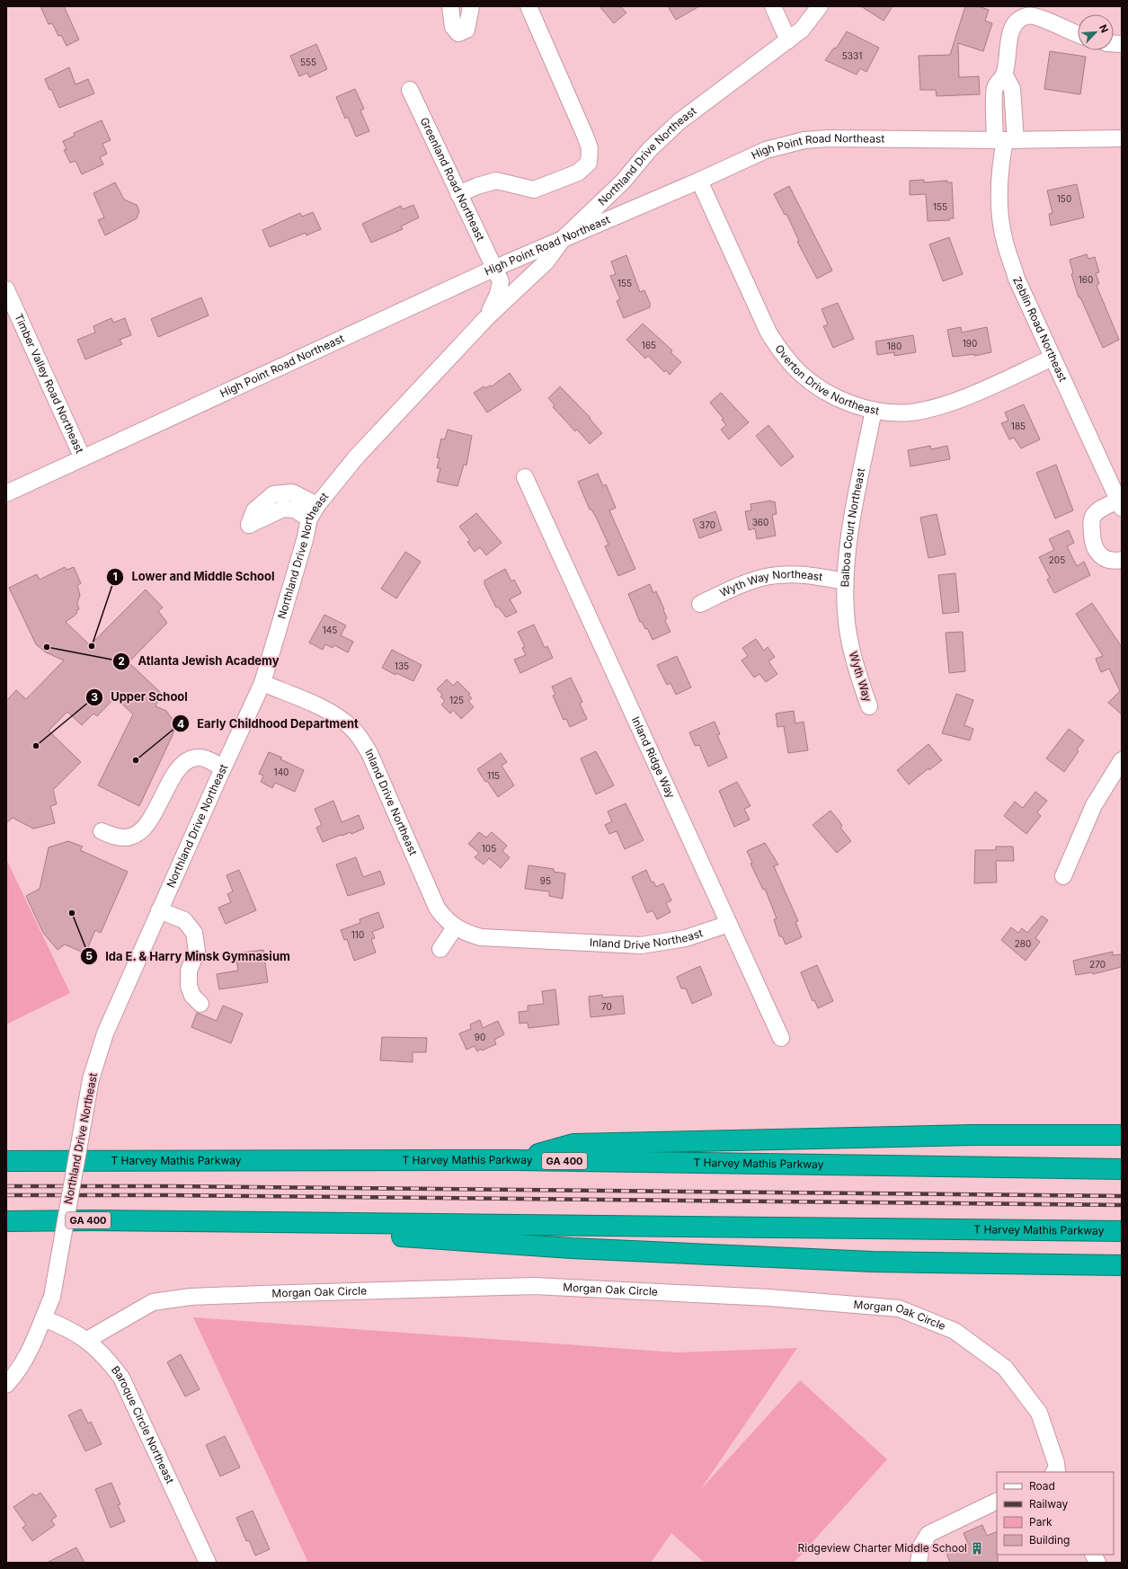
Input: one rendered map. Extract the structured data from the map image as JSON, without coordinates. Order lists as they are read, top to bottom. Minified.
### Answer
{"streets":{"highway":["T Harvey Mathis Parkway","GA 400"],"street":["High Point Road Northeast","Northland Drive Northeast","Greenland Road Northeast","Zeblin Road Northeast","Overton Drive Northeast","Timber Valley Road Northeast","Balboa Court Northeast","Wyth Way Northeast","Wyth Way","Inland Ridge Way","Inland Drive Northeast","Morgan Oak Circle","Baroque Circle Northeast"]},"crossings":[["High Point Road Northeast","Northland Drive Northeast"],["High Point Road Northeast","Greenland Road Northeast"],["High Point Road Northeast","Zeblin Road Northeast"],["High Point Road Northeast","Overton Drive Northeast"],["High Point Road Northeast","Timber Valley Road Northeast"],["Northland Drive Northeast","Greenland Road Northeast"],["Northland Drive Northeast","Inland Drive Northeast"],["Northland Drive Northeast","Baroque Circle Northeast"],["Zeblin Road Northeast","Overton Drive Northeast"],["Overton Drive Northeast","Balboa Court Northeast"],["Balboa Court Northeast","Wyth Way Northeast"],["Balboa Court Northeast","Wyth Way"],["Inland Ridge Way","Inland Drive Northeast"],["Morgan Oak Circle","Baroque Circle Northeast"]],"places":{"other":["Lower and Middle School","Atlanta Jewish Academy","Upper School","Early Childhood Department","Ida E. & Harry Minsk Gymnasium"],"building":["Ridgeview Charter Middle School"]},"house_numbers":["5331","555","150","155","160","155","190","165","180","185","360","370","205","145","135","125","140","115","105","95","110","280","270","70","90"],"legend":["Road","Railway","Park","Building"],"north":"top right"}
